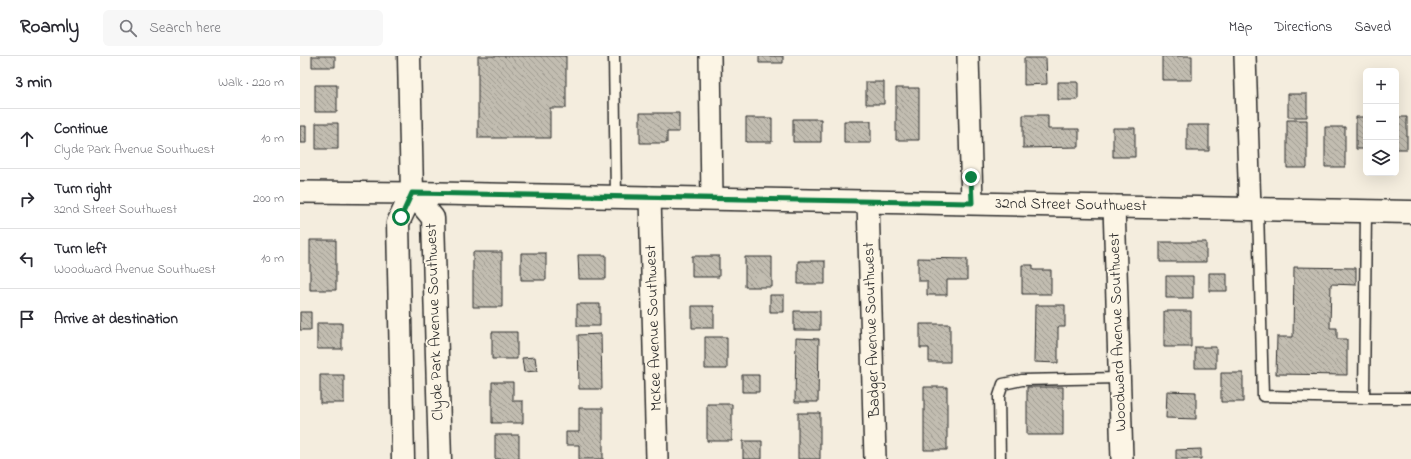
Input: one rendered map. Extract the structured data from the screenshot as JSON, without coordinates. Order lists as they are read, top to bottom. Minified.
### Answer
{"streets":{"street":["32nd Street Southwest","Clyde Park Avenue Southwest","McKee Avenue Southwest","Badger Avenue Southwest","Woodward Avenue Southwest"]},"crossings":[["32nd Street Southwest","Clyde Park Avenue Southwest"],["32nd Street Southwest","McKee Avenue Southwest"],["32nd Street Southwest","Badger Avenue Southwest"],["32nd Street Southwest","Woodward Avenue Southwest"]],"page":{"header":"Roamly","search":"Search here","nav":["Map","Directions","Saved"],"heading":["3 min","Walk · 220 m"],"map_buttons":["+","−"],"list":[["Continue","Clyde Park Avenue Southwest","10 m"],["Turn right","32nd Street Southwest","200 m"],["Turn left","Woodward Avenue Southwest","10 m"],"Arrive at destination"]}}
